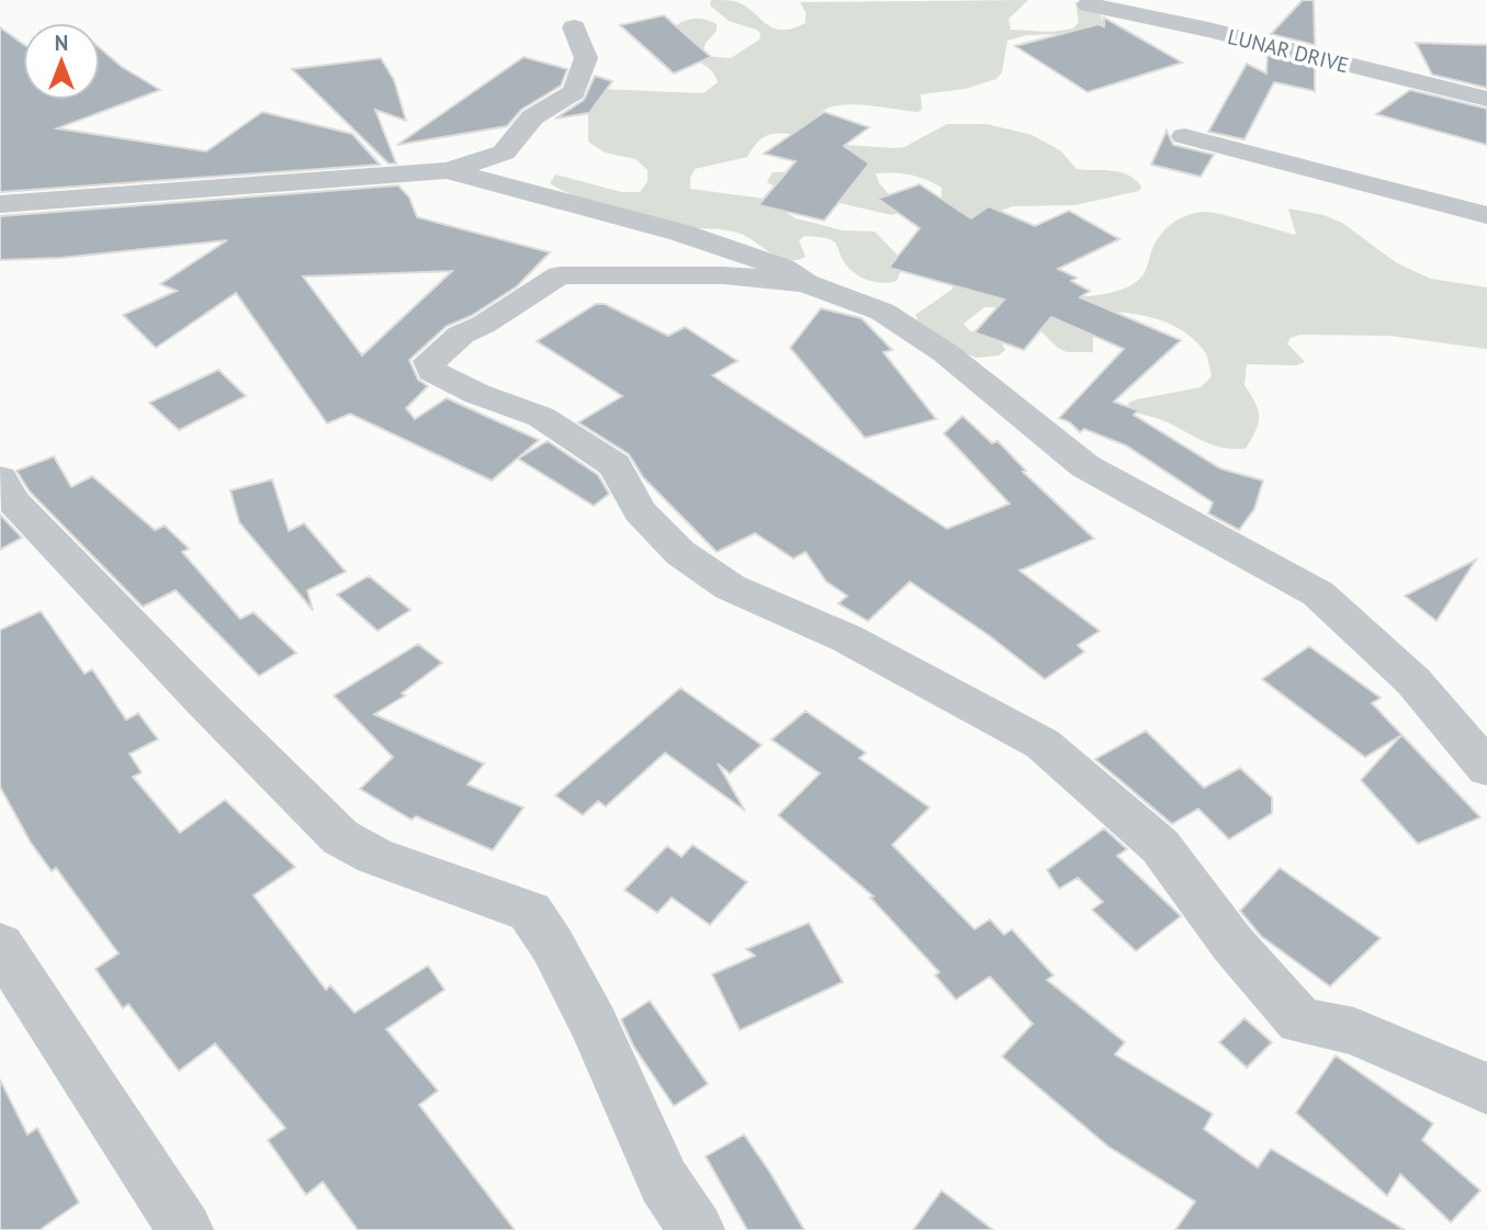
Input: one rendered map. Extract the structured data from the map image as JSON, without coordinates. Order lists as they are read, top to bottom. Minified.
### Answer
{"streets":{"street":["LUNAR DRIVE"]},"north":"top"}
